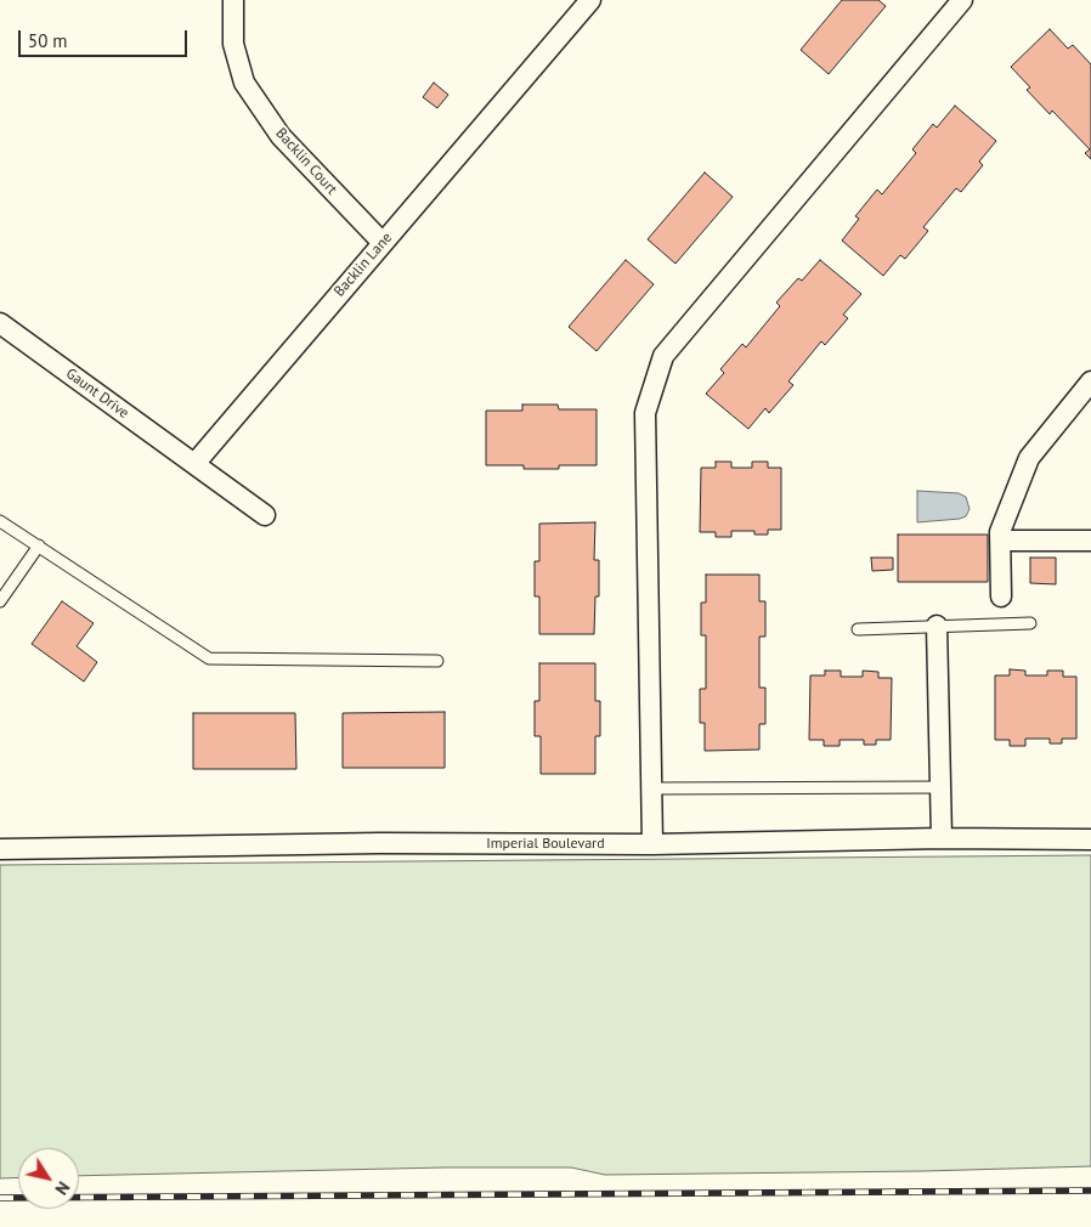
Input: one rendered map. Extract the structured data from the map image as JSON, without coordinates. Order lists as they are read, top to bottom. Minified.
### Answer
{"streets":{"street":["Backlin Court","Backlin Lane","Gaunt Drive","Imperial Boulevard"]},"crossings":[["Backlin Court","Backlin Lane"],["Backlin Lane","Gaunt Drive"]],"scale_bar":"50 m","north":"bottom right"}
